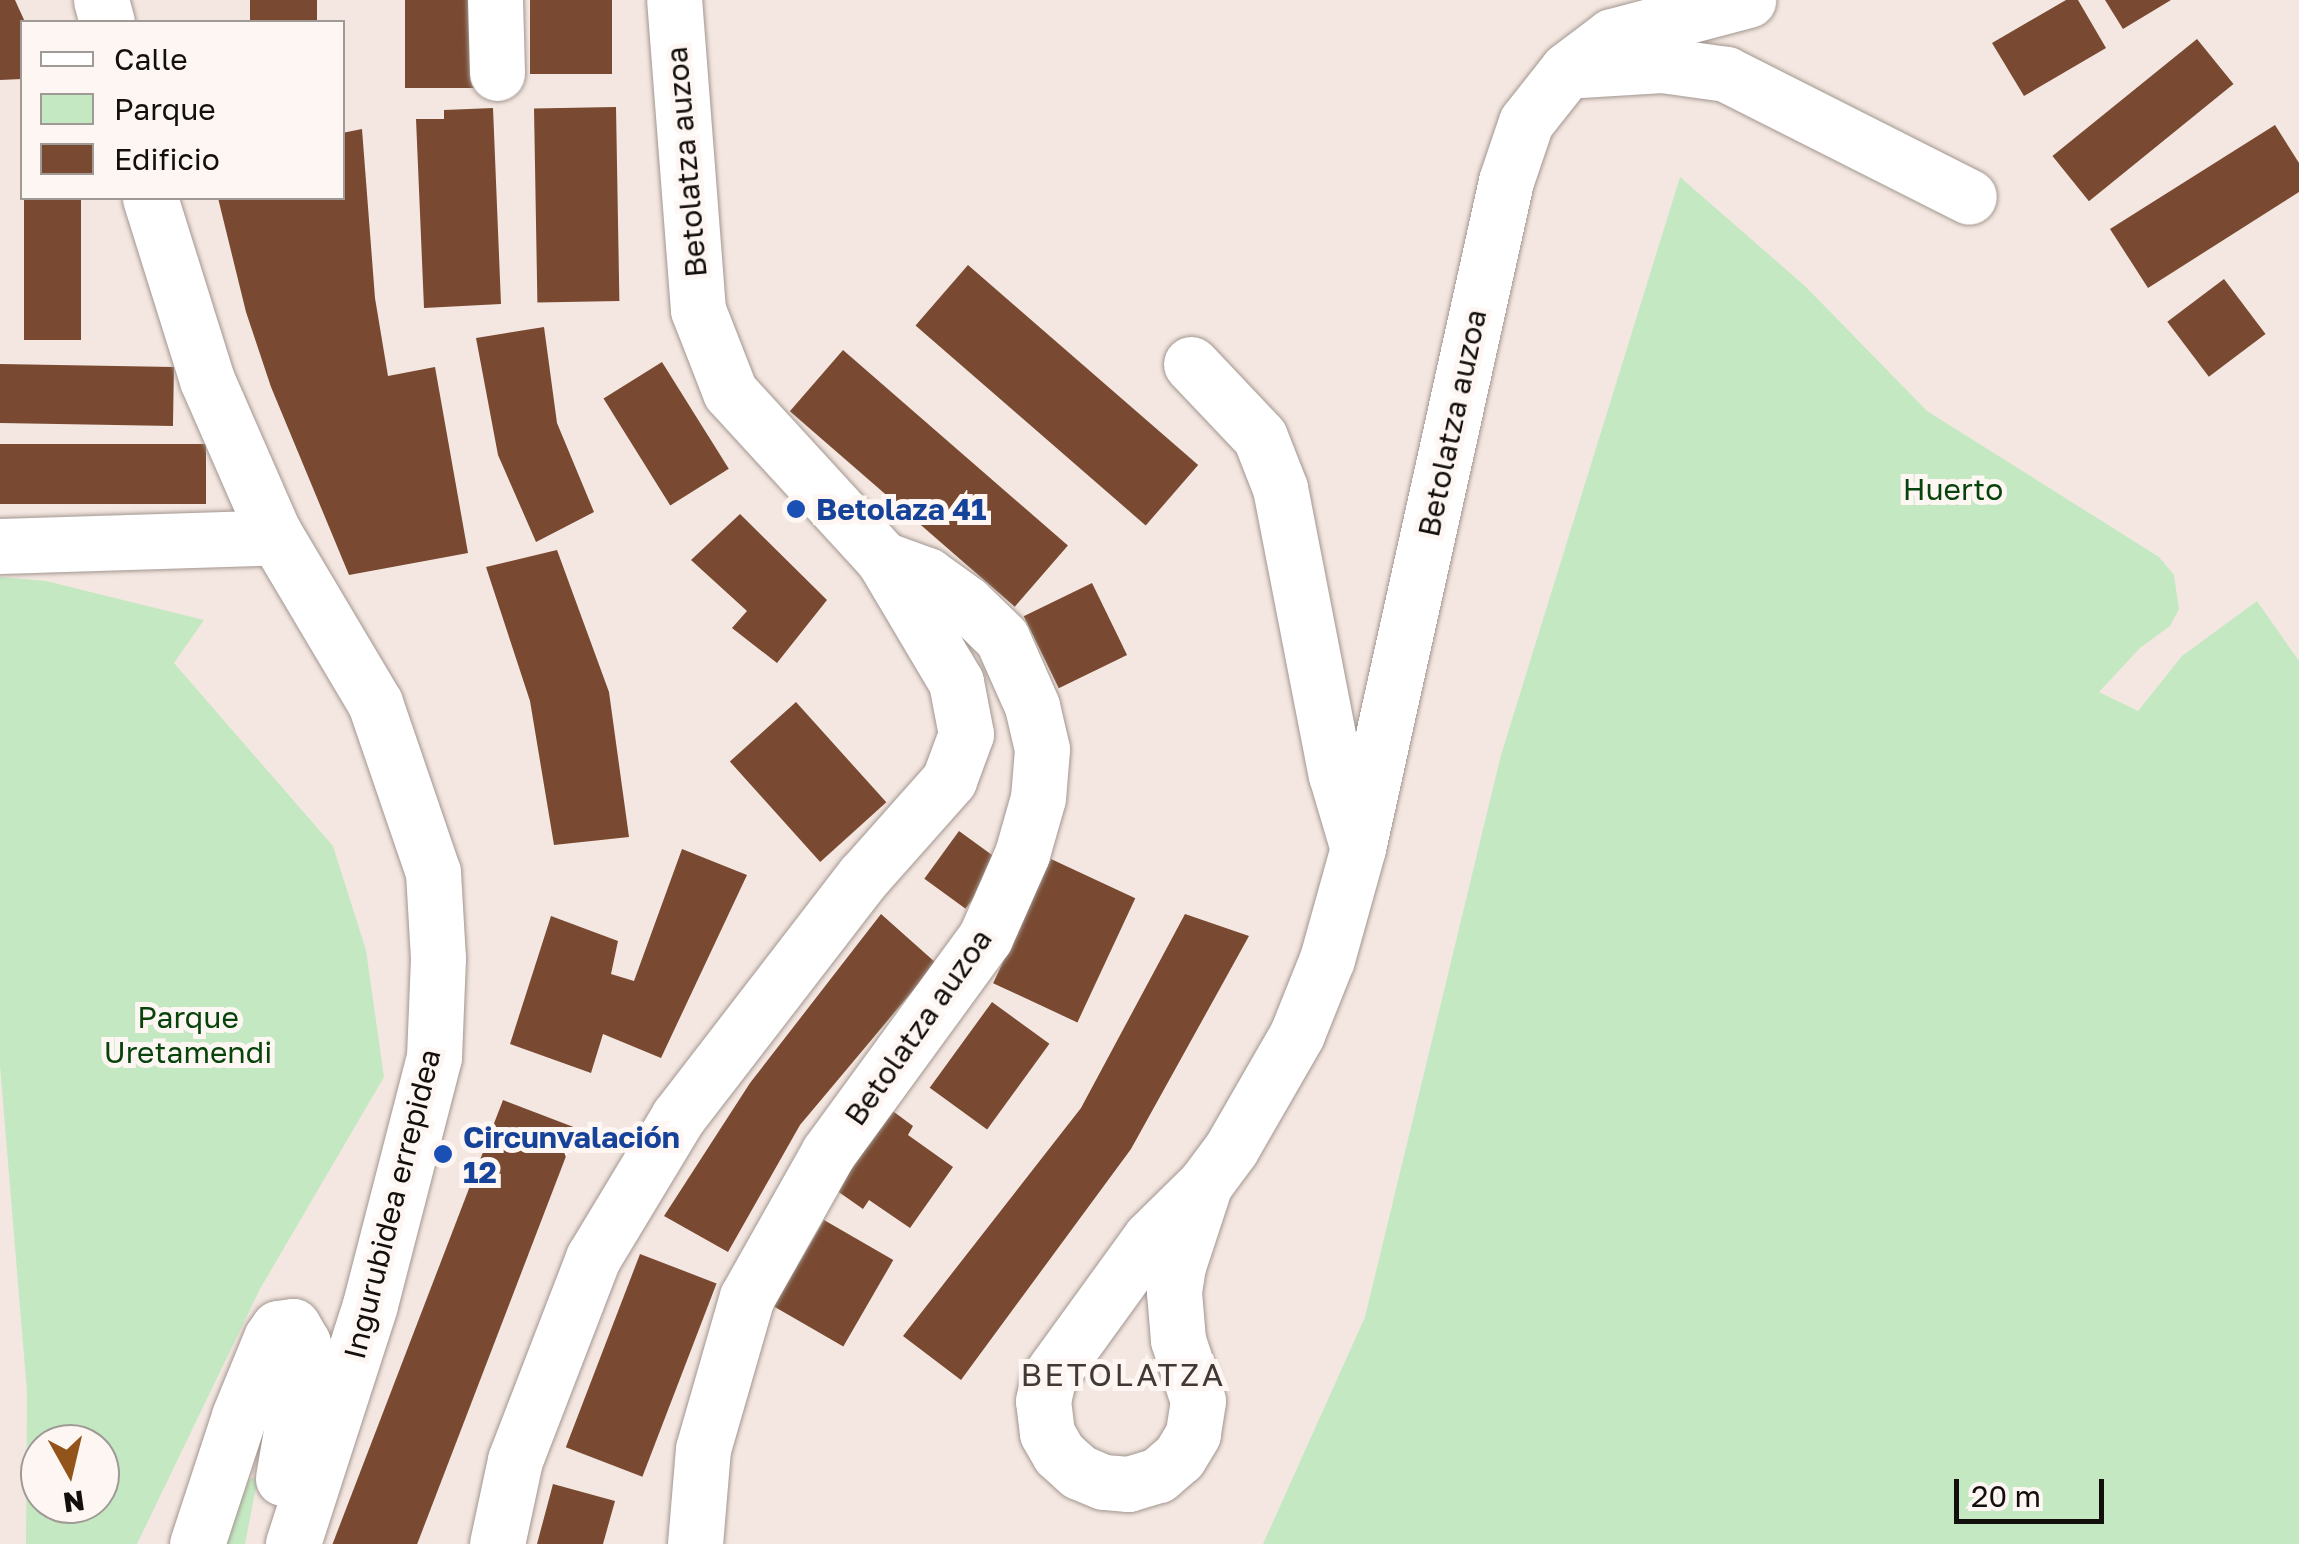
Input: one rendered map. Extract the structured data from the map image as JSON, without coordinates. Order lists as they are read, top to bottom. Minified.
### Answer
{"streets":{"street":["Betolatza auzoa","Ingurubidea errepidea"]},"districts":["BETOLATZA"],"parks":["Huerto","Parque Uretamendi"],"places":["Betolaza 41","Circunvalación 12"],"legend":["Calle","Parque","Edificio"],"scale_bar":"20 m","north":"bottom"}
